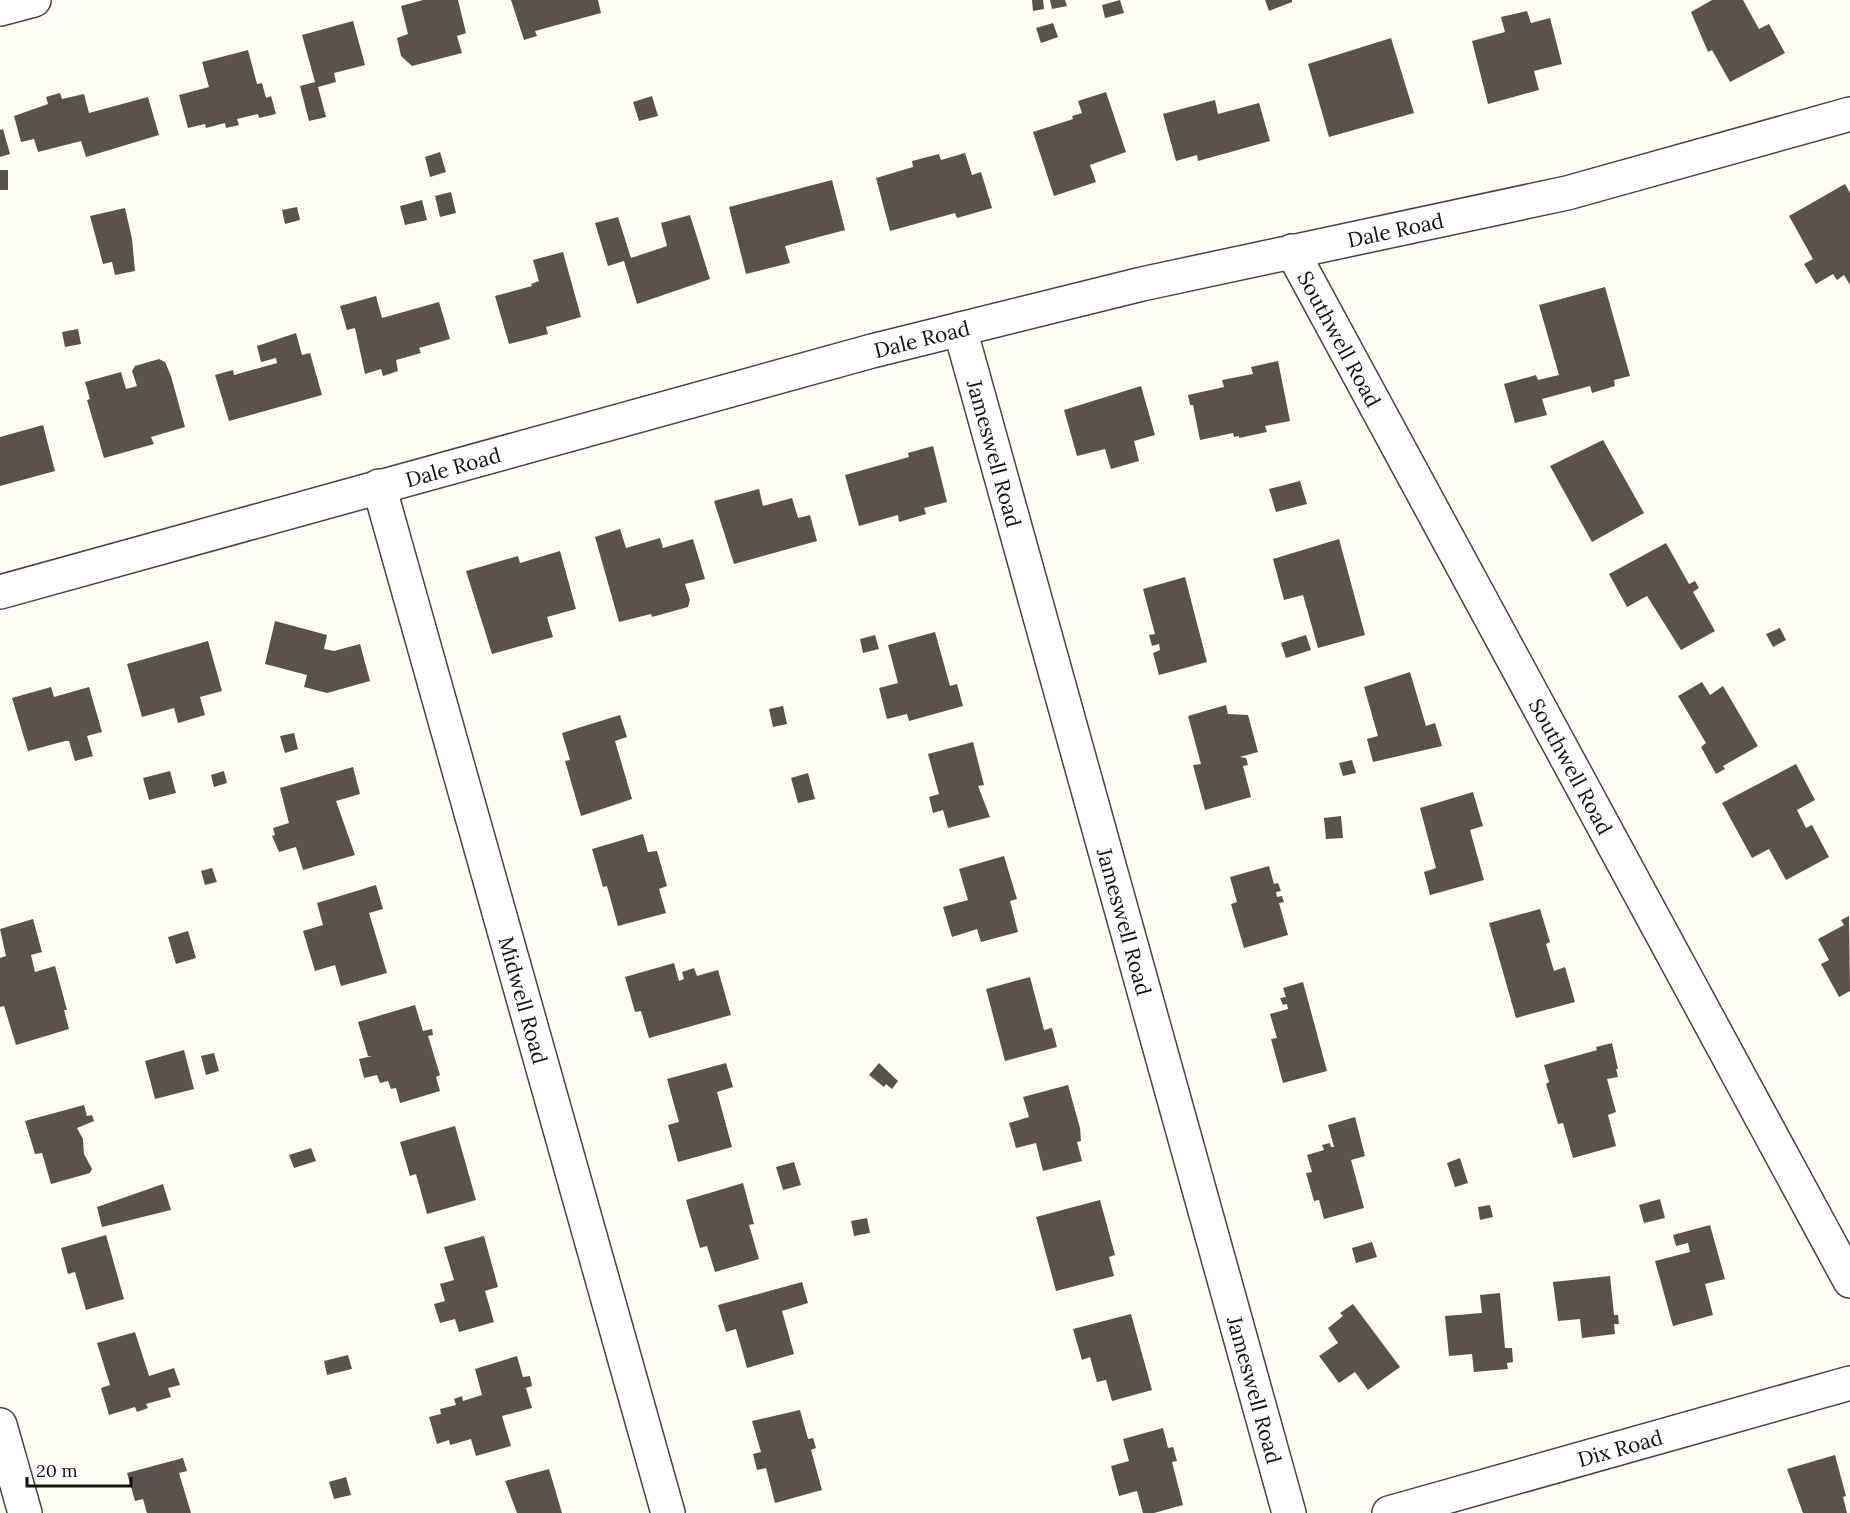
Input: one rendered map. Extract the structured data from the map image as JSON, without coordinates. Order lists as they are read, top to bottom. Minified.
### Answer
{"streets":{"street":["Dale Road","Southwell Road","Jameswell Road","Midwell Road","Dix Road"]},"crossings":[["Dale Road","Southwell Road"],["Dale Road","Jameswell Road"],["Dale Road","Midwell Road"]],"scale_bar":"20 m"}
